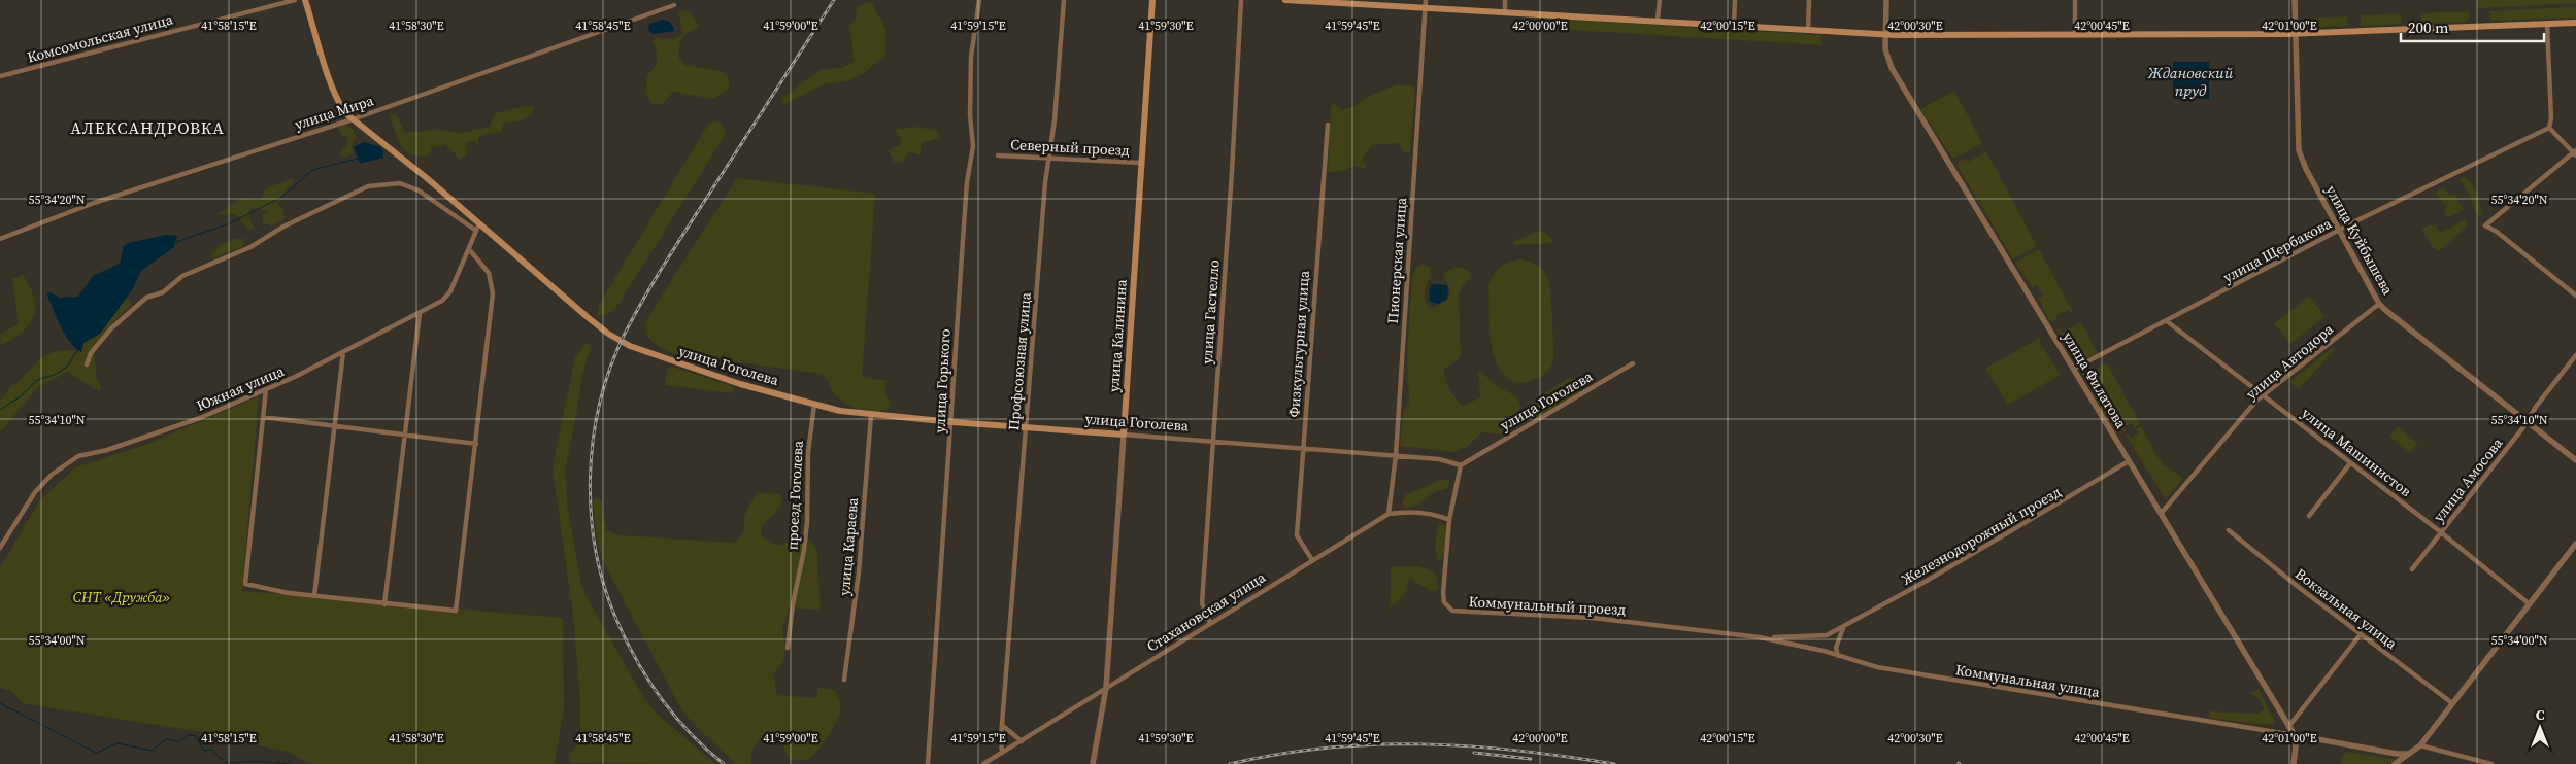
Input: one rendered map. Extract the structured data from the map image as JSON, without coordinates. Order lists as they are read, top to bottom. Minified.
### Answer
{"streets":{"main road":["улица Калинина","улица Гоголева"],"street":["Комсомольская улица","улица Мира","Северный проезд","улица Куйбышева","улица Щербакова","Пионерская улица","улица Гастелло","Физкультурная улица","Профсоюзная улица","улица Автодора","улица Филатова","улица Горького","Южная улица","улица Машинистов","улица Амосова","проезд Гоголева","Железнодорожный проезд","улица Караева","Коммунальный проезд","Вокзальная улица","Стахановская улица","Коммунальная улица"]},"crossings":[["улица Мира","улица Гоголева"],["Северный проезд","улица Калинина"],["Северный проезд","Профсоюзная улица"],["улица Куйбышева","улица Щербакова"],["улица Куйбышева","улица Автодора"],["улица Куйбышева","улица Амосова"],["улица Щербакова","улица Филатова"],["улица Щербакова","улица Машинистов"],["Пионерская улица","улица Гоголева"],["Пионерская улица","Стахановская улица"],["улица Гастелло","улица Гоголева"],["улица Гастелло","Стахановская улица"],["улица Калинина","улица Гоголева"],["улица Калинина","Стахановская улица"],["Физкультурная улица","улица Гоголева"],["Физкультурная улица","Стахановская улица"],["Профсоюзная улица","улица Гоголева"],["Профсоюзная улица","Стахановская улица"],["улица Автодора","улица Филатова"],["улица Автодора","улица Машинистов"],["улица Гоголева","улица Горького"],["улица Гоголева","Южная улица"],["улица Гоголева","проезд Гоголева"],["улица Гоголева","улица Караева"],["улица Гоголева","Коммунальный проезд"],["улица Филатова","Железнодорожный проезд"],["улица Филатова","Коммунальная улица"],["улица Машинистов","улица Амосова"],["Железнодорожный проезд","Коммунальный проезд"],["Железнодорожный проезд","Коммунальная улица"],["Коммунальный проезд","Стахановская улица"],["Коммунальный проезд","Коммунальная улица"]],"districts":["АЛЕКСАНДРОВКА"],"water":["Ждановский пруд"],"parks":["СНТ «Дружба»"],"scale_bar":"200 m","north":"top","coordinates":["41°58'15\"E","41°58'30\"E","41°58'45\"E","41°59'00\"E","41°59'15\"E","41°59'30\"E","41°59'45\"E","42°00'00\"E","42°00'15\"E","42°00'30\"E","42°00'45\"E","42°01'00\"E","55°34'20\"N","55°34'10\"N","55°34'00\"N"]}
